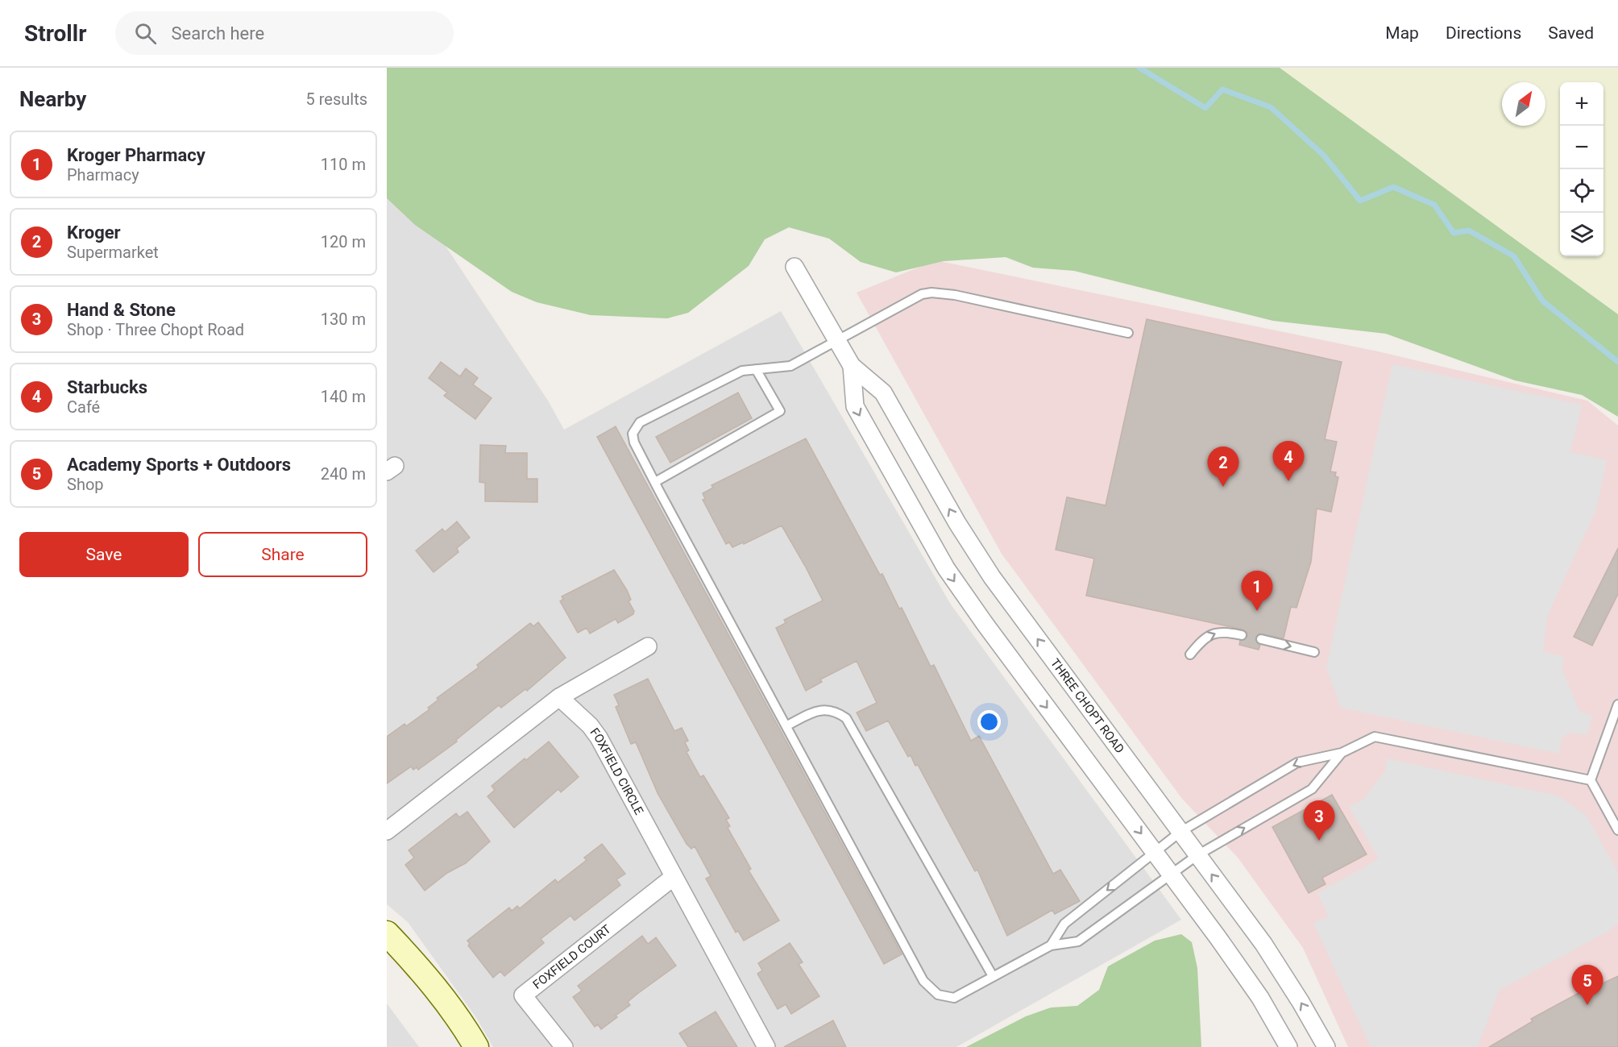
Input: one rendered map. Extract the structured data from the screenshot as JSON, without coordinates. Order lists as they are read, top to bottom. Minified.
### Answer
{"streets":{"street":["THREE CHOPT ROAD","FOXFIELD CIRCLE","FOXFIELD COURT"]},"crossings":[["FOXFIELD CIRCLE","FOXFIELD COURT"]],"north":"top right","page":{"header":"Strollr","search":"Search here","nav":["Map","Directions","Saved"],"heading":["Nearby","5 results"],"map_buttons":["+","−"],"list":[{"mark":"1","name":"Kroger Pharmacy","note":"Pharmacy","value":"110 m"},{"mark":"2","name":"Kroger","note":"Supermarket","value":"120 m"},{"mark":"3","name":"Hand & Stone","note":"Shop · Three Chopt Road","value":"130 m"},{"mark":"4","name":"Starbucks","note":"Café","value":"140 m"},{"mark":"5","name":"Academy Sports + Outdoors","note":"Shop","value":"240 m"}],"pins":["4","2","1","3","5"],"buttons":["Save","Share"]}}
